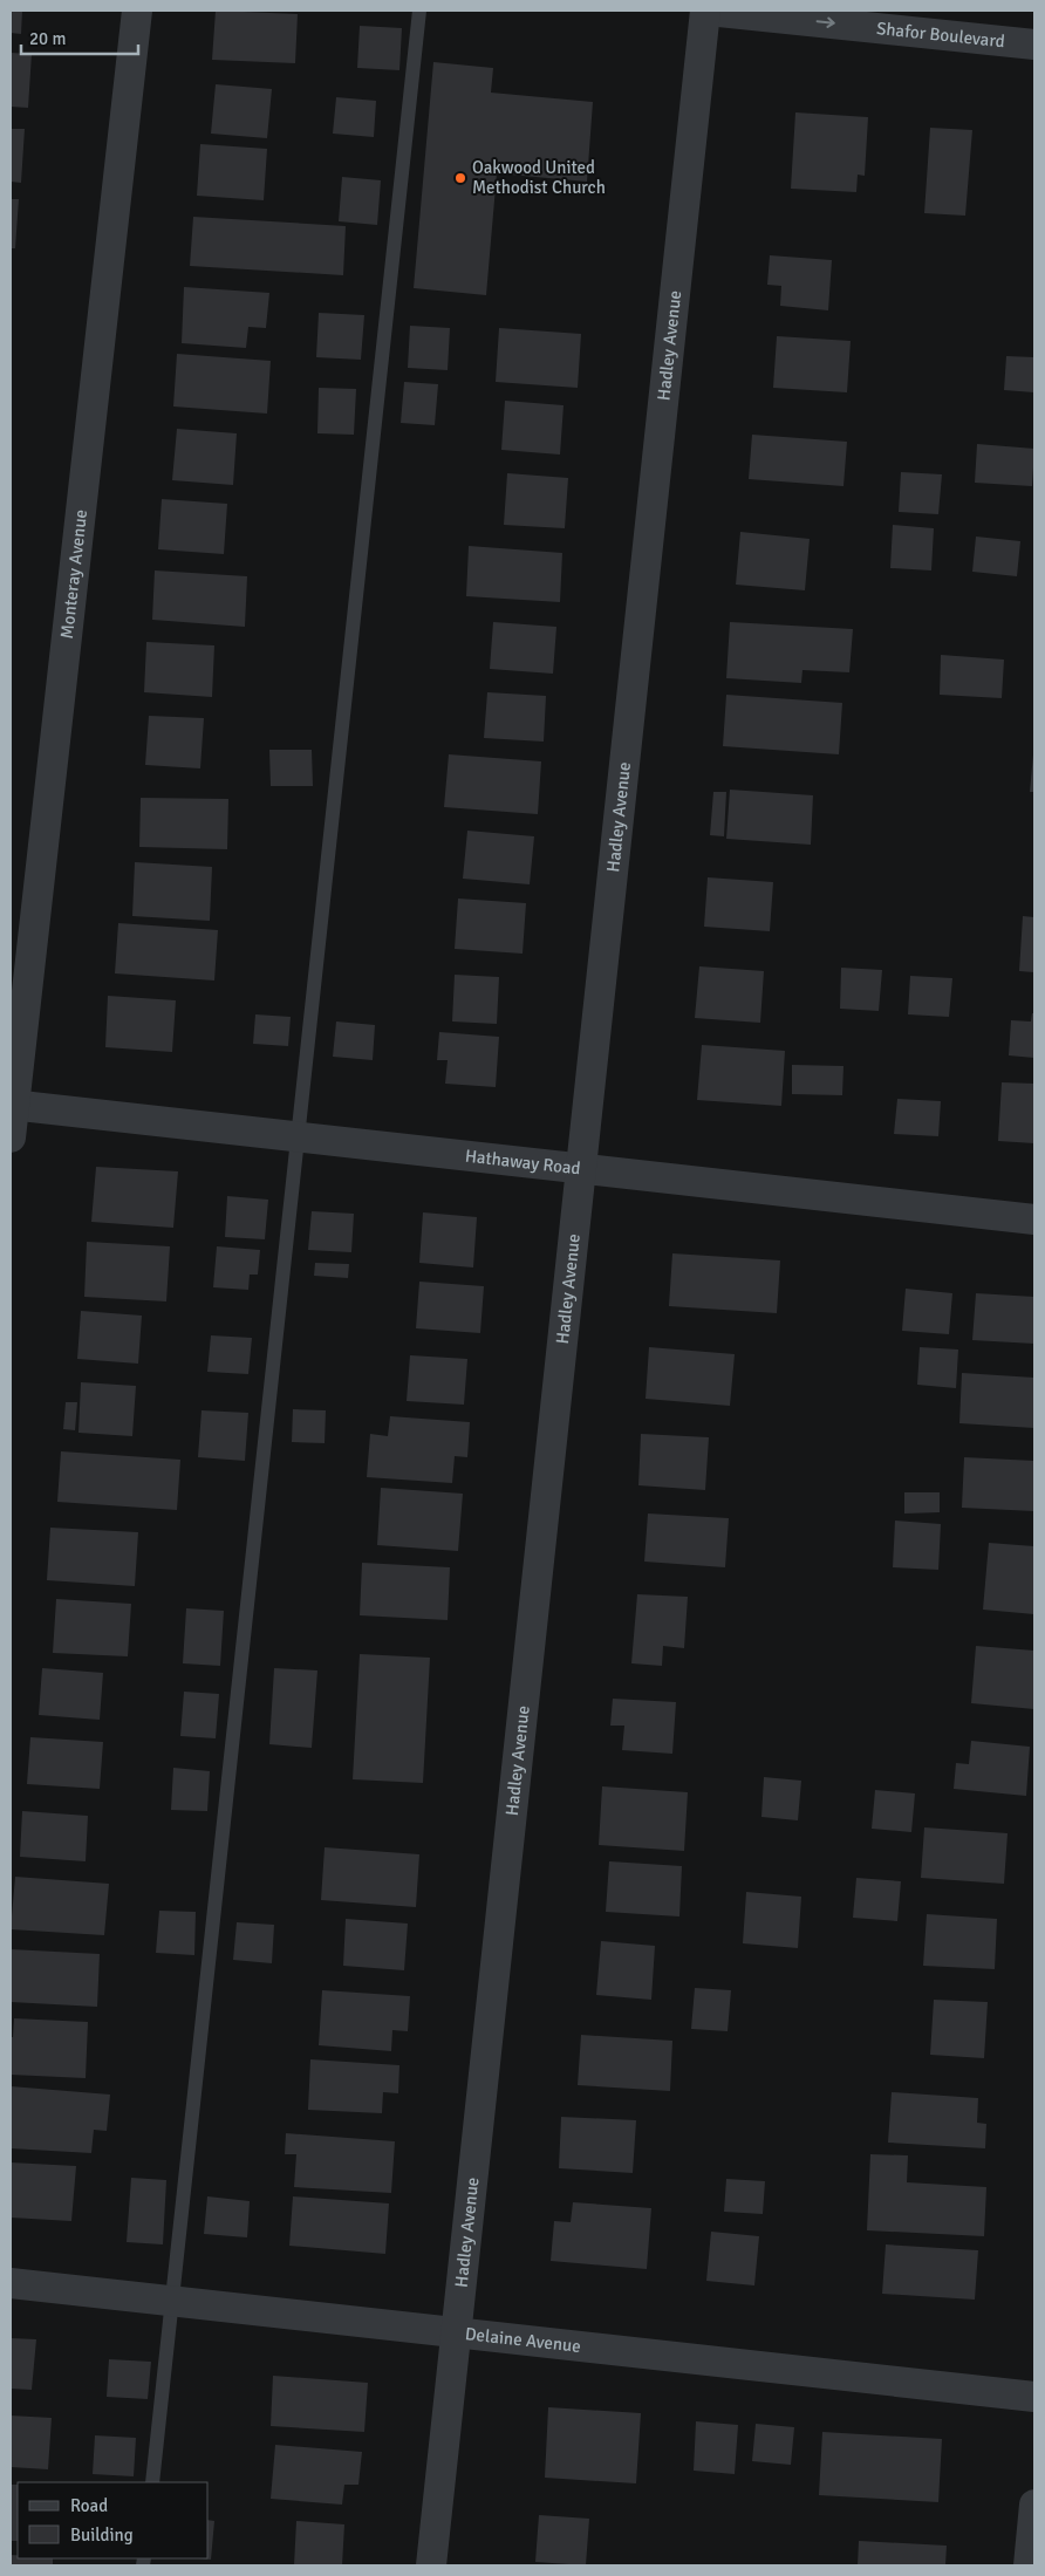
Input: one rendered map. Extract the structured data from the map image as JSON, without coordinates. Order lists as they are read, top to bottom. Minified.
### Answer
{"streets":{"street":["Shafor Boulevard","Hadley Avenue","Monteray Avenue","Hathaway Road","Delaine Avenue"]},"crossings":[["Shafor Boulevard","Hadley Avenue"],["Hadley Avenue","Hathaway Road"],["Hadley Avenue","Delaine Avenue"],["Monteray Avenue","Hathaway Road"]],"one_way":["Shafor Boulevard"],"places":["Oakwood United Methodist Church"],"legend":["Road","Building"],"scale_bar":"20 m"}
